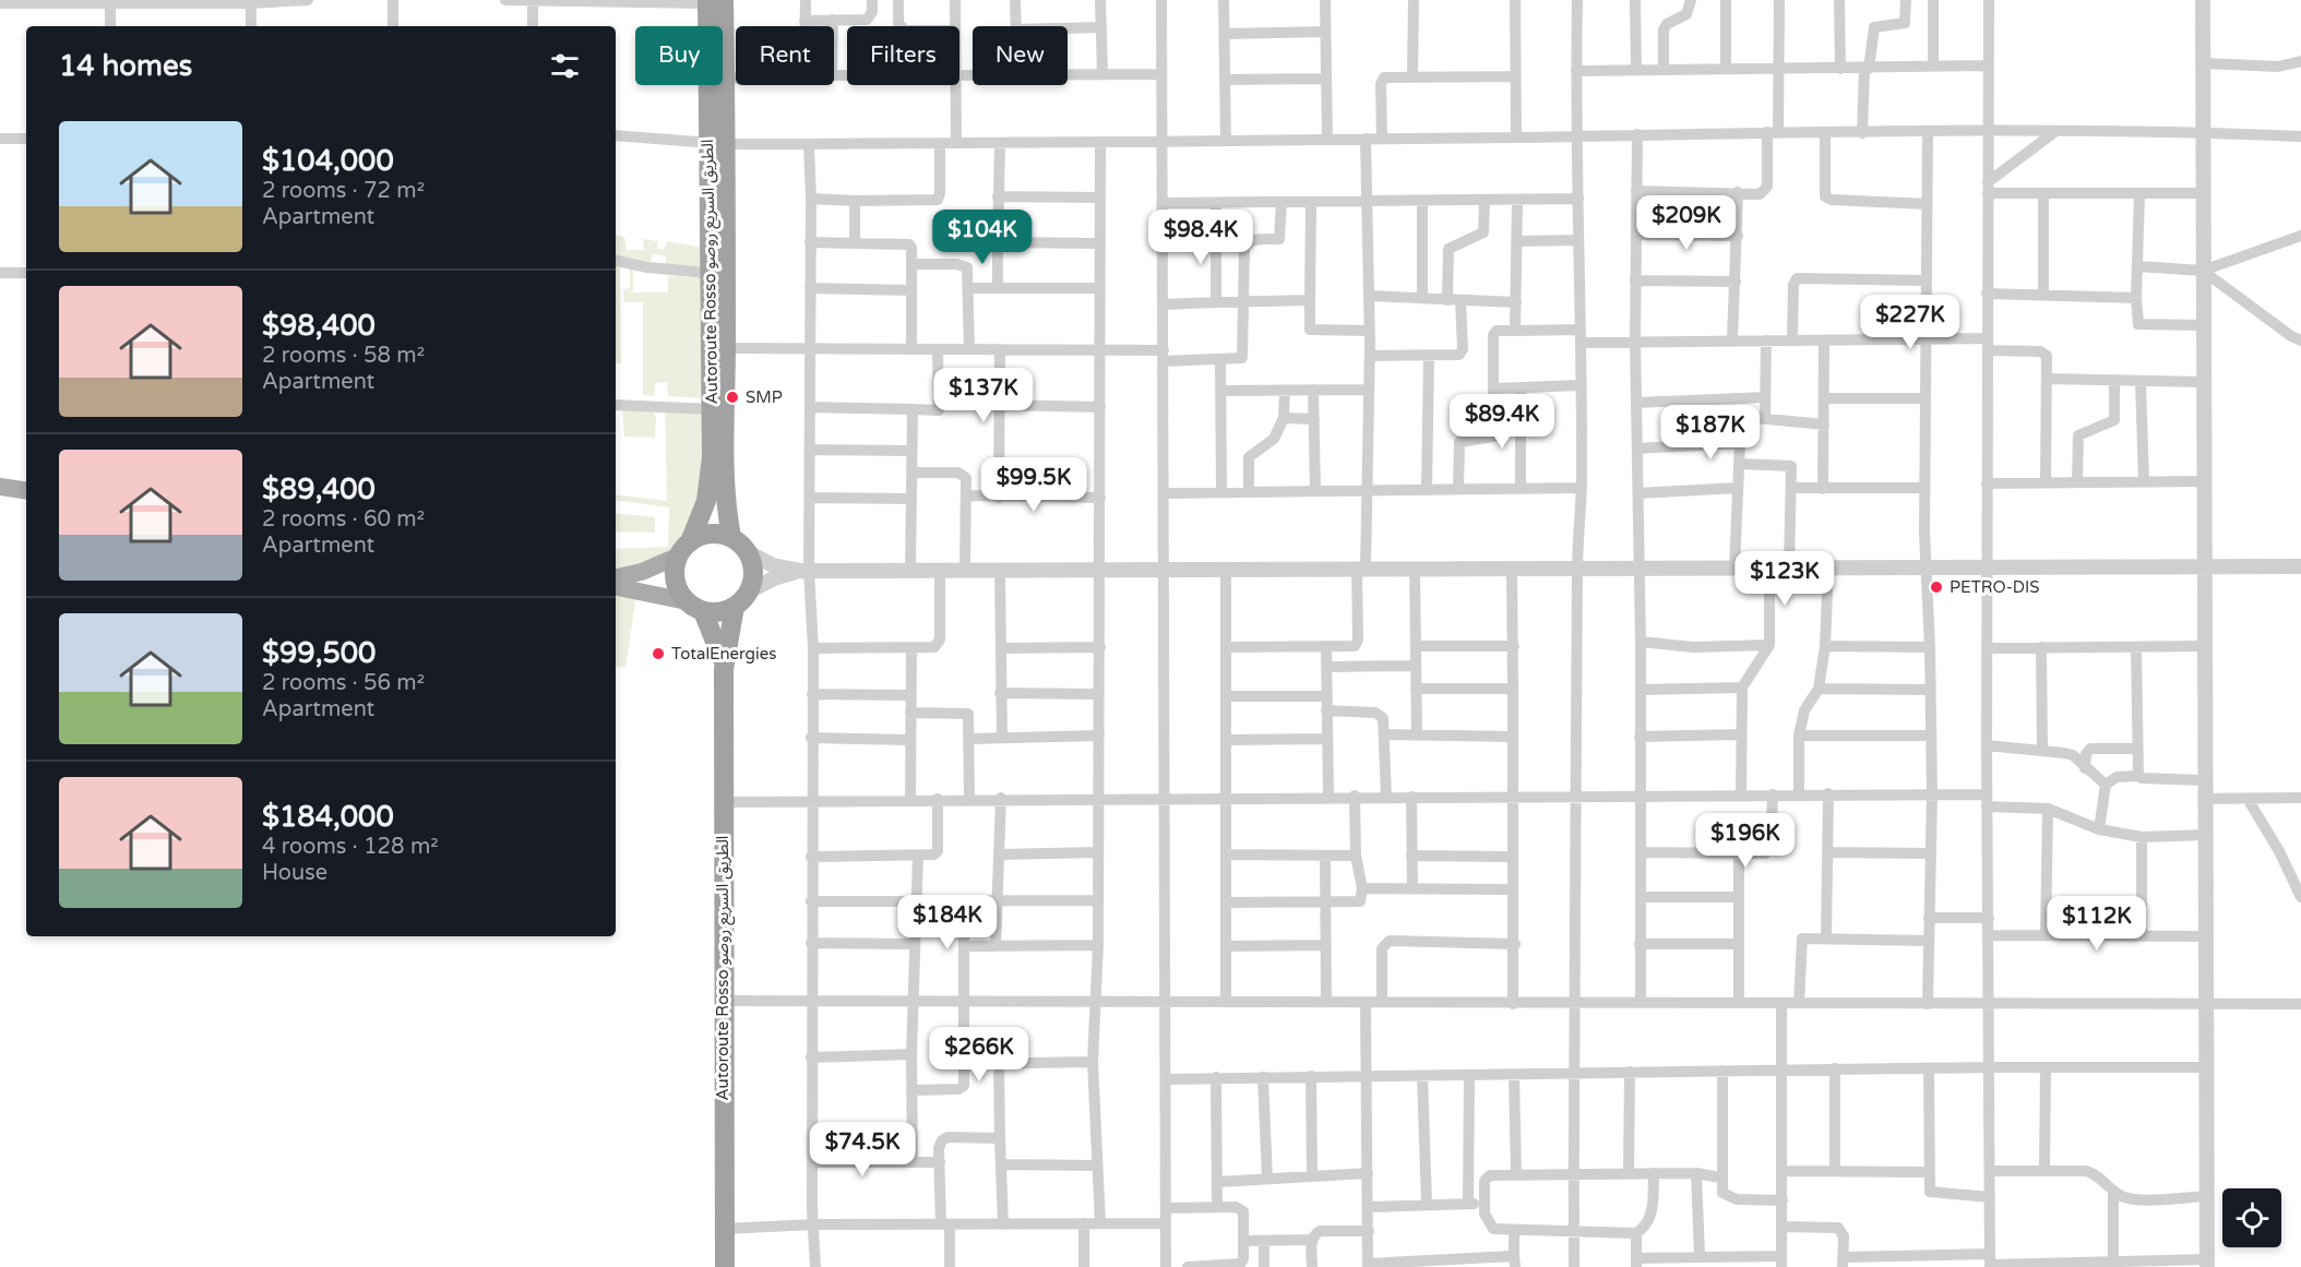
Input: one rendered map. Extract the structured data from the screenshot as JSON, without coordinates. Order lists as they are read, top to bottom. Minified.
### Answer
{"streets":{"highway":["Autoroute Rosso الطريق السريع روصو"]},"places":["SMP","PETRO-DIS","TotalEnergies"],"page":{"chip":["Buy","Rent","Filters","New"],"heading":"14 homes","list":[{"name":"$104,000","note":"2 rooms · 72 m² · Apartment"},{"name":"$98,400","note":"2 rooms · 58 m² · Apartment"},{"name":"$89,400","note":"2 rooms · 60 m² · Apartment"},{"name":"$99,500","note":"2 rooms · 56 m² · Apartment"},{"name":"$184,000","note":"4 rooms · 128 m² · House"}],"price":["$209K","$104K","$98.4K","$227K","$137K","$89.4K","$187K","$99.5K","$123K","$196K","$184K","$112K","$266K","$74.5K"]}}
